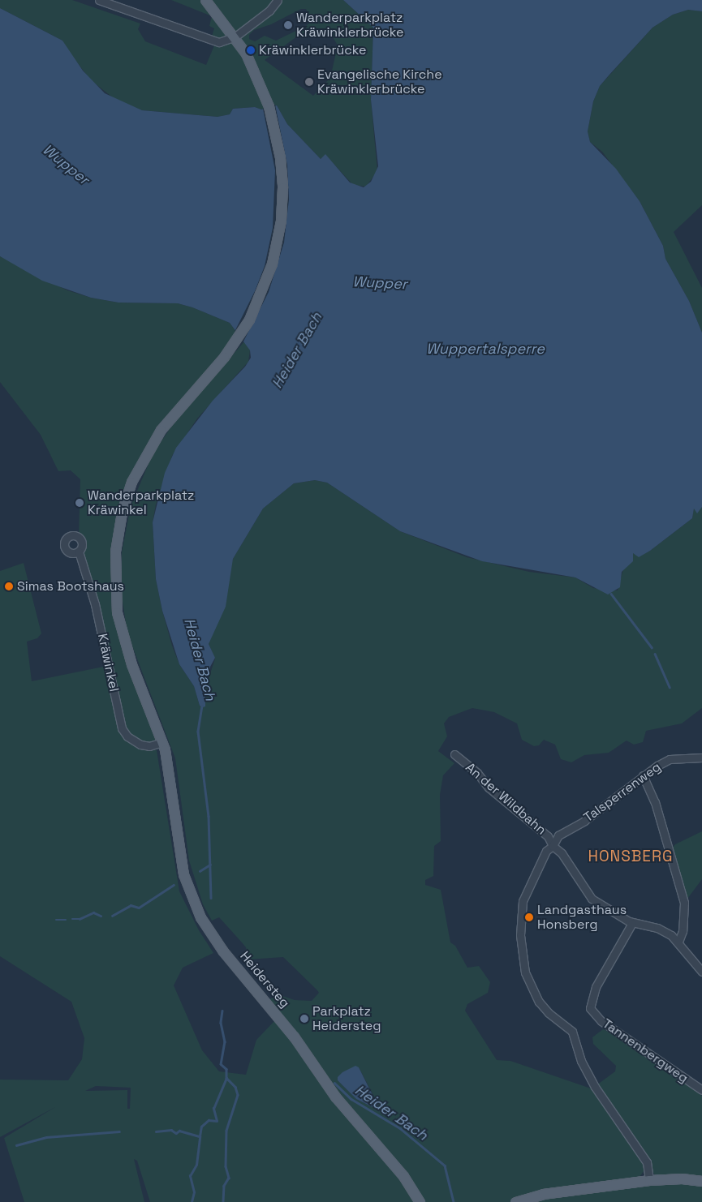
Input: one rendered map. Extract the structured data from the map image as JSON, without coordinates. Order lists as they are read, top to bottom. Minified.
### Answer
{"streets":{"main road":["Heidersteg"],"street":["Kräwinkel","Talsperrenweg","An der Wildbahn","Tannenbergweg"]},"crossings":[["Kräwinkel","Heidersteg"],["Talsperrenweg","An der Wildbahn"],["An der Wildbahn","Tannenbergweg"]],"districts":["HONSBERG"],"water":["Wupper","Wuppertalsperre","Heider Bach"],"places":["Wanderparkplatz Kräwinklerbrücke","Kräwinklerbrücke","Evangelische Kirche Kräwinklerbrücke","Wanderparkplatz Kräwinkel","Simas Bootshaus","Landgasthaus Honsberg","Parkplatz Heidersteg"]}
